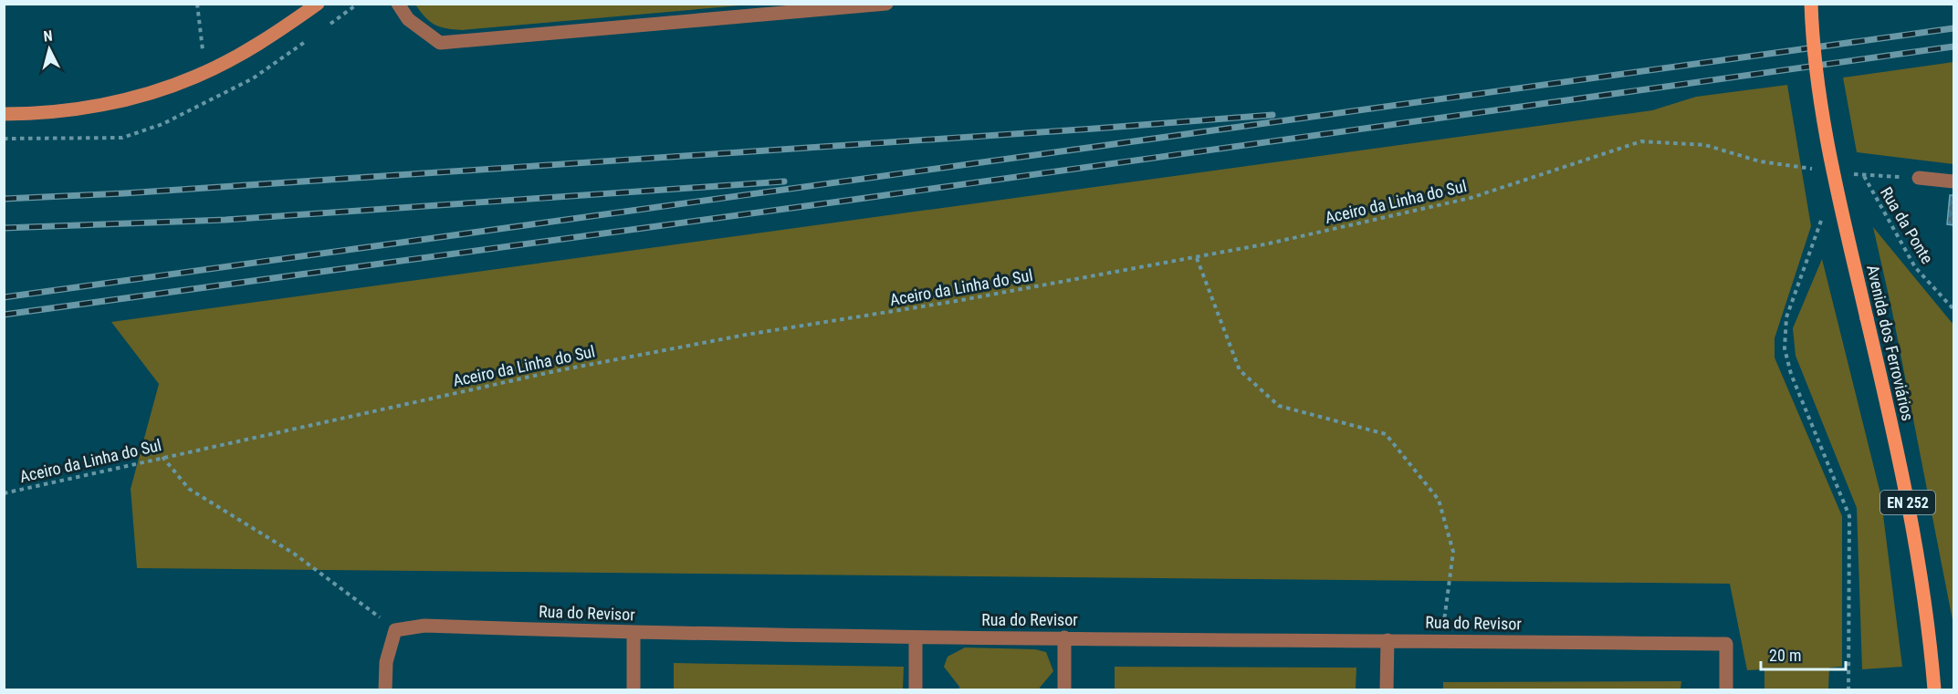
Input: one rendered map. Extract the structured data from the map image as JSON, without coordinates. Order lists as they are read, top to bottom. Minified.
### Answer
{"streets":{"main road":["Avenida dos Ferroviários","EN 252"],"street":["Rua do Revisor"],"path":["Aceiro da Linha do Sul","Rua da Ponte"]},"scale_bar":"20 m","north":"top"}
